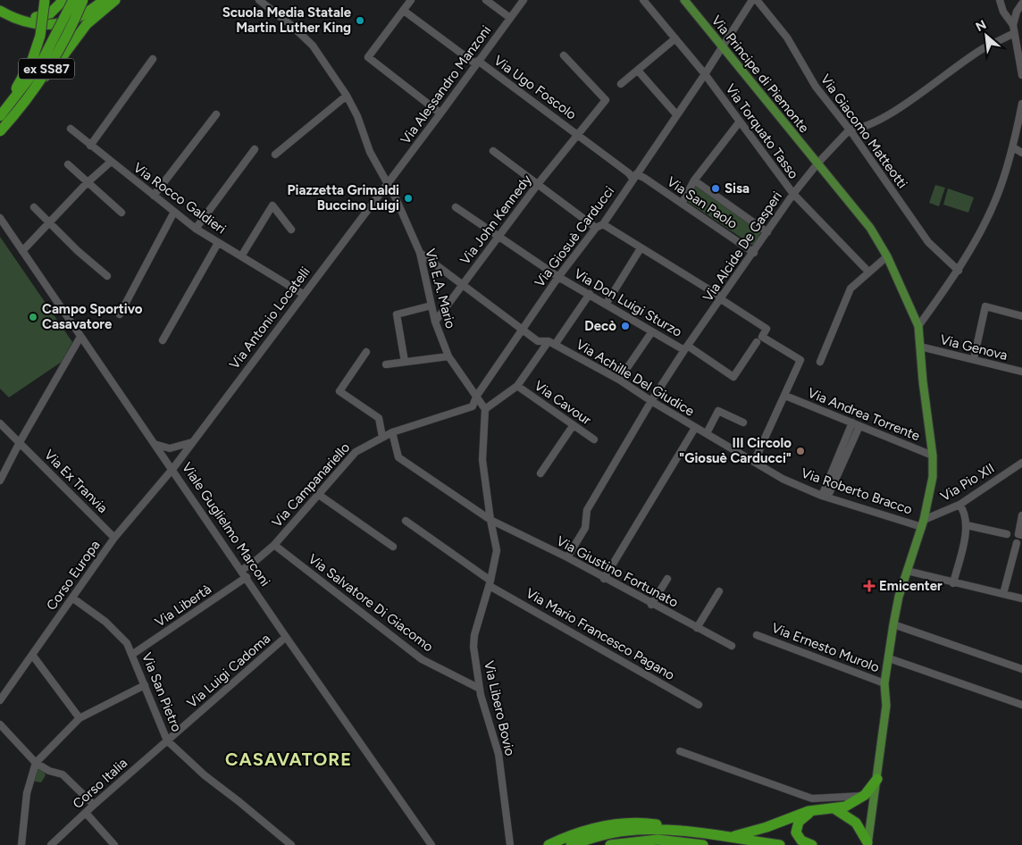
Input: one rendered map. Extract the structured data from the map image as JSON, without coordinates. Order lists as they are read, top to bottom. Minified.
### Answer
{"streets":{"highway":["ex SS87"],"main road":["Via Principe di Piemonte"],"street":["Via Alessandro Manzoni","Via Ugo Foscolo","Via Torquato Tasso","Via Giacomo Matteotti","Via Rocco Galdieri","Via San Paolo","Via John Kennedy","Via Giosuè Carducci","Via Alcide De Gasperi","Via E.A. Mario","Via Don Luigi Sturzo","Via Antonio Locatelli","Via Genova","Via Achille Del Giudice","Via Cavour","Via Andrea Torrente","Via Ex Tranvia","Via Pio XII","Via Campanariello","Via Roberto Bracco","Viale Guglielmo Marconi","Via Giustino Fortunato","Corso Europa","Via Salvatore Di Giacomo","Via Libertà","Via Mario Francesco Pagano","Via Ernesto Murolo","Via Luigi Cadoma","Via San Pietro","Via Libero Bovio","Corso Italia"]},"crossings":[["Via Principe di Piemonte","Via Giosuè Carducci"],["Via Principe di Piemonte","Via Alcide De Gasperi"],["Via Principe di Piemonte","Via Genova"],["Via Principe di Piemonte","Via Andrea Torrente"],["Via Principe di Piemonte","Via Pio XII"],["Via Principe di Piemonte","Via Roberto Bracco"],["Via Principe di Piemonte","Via Ernesto Murolo"],["Via Alessandro Manzoni","Via Ugo Foscolo"],["Via Alessandro Manzoni","Via E.A. Mario"],["Via Alessandro Manzoni","Via Antonio Locatelli"],["Via Ugo Foscolo","Via San Paolo"],["Via Ugo Foscolo","Via John Kennedy"],["Via Ugo Foscolo","Via Giosuè Carducci"],["Via Torquato Tasso","Via Giosuè Carducci"],["Via Torquato Tasso","Via Alcide De Gasperi"],["Via Rocco Galdieri","Via Antonio Locatelli"],["Via San Paolo","Via Giosuè Carducci"],["Via San Paolo","Via Alcide De Gasperi"],["Via John Kennedy","Via E.A. Mario"],["Via John Kennedy","Via Achille Del Giudice"],["Via Giosuè Carducci","Via E.A. Mario"],["Via Giosuè Carducci","Via Don Luigi Sturzo"],["Via Giosuè Carducci","Via Achille Del Giudice"],["Via Giosuè Carducci","Via Campanariello"],["Via Alcide De Gasperi","Via Don Luigi Sturzo"],["Via Alcide De Gasperi","Via Achille Del Giudice"],["Via Alcide De Gasperi","Via Giustino Fortunato"],["Via E.A. Mario","Via Antonio Locatelli"],["Via E.A. Mario","Via Achille Del Giudice"],["Via E.A. Mario","Via Campanariello"],["Via Antonio Locatelli","Viale Guglielmo Marconi"],["Via Antonio Locatelli","Corso Europa"],["Via Achille Del Giudice","Via Roberto Bracco"],["Via Ex Tranvia","Corso Europa"],["Via Pio XII","Via Roberto Bracco"],["Via Campanariello","Viale Guglielmo Marconi"],["Via Campanariello","Via Giustino Fortunato"],["Via Campanariello","Via Salvatore Di Giacomo"],["Viale Guglielmo Marconi","Corso Europa"],["Viale Guglielmo Marconi","Via Libertà"],["Viale Guglielmo Marconi","Via Luigi Cadoma"],["Via Giustino Fortunato","Via Libero Bovio"],["Corso Europa","Via San Pietro"],["Via Salvatore Di Giacomo","Via Libero Bovio"],["Via Libertà","Via San Pietro"],["Via Mario Francesco Pagano","Via Libero Bovio"],["Via Luigi Cadoma","Via San Pietro"],["Via Luigi Cadoma","Corso Italia"],["Via San Pietro","Corso Italia"]],"districts":["CASAVATORE"],"places":{"other":["Scuola Media Statale Martin Luther King","Sisa","Piazzetta Grimaldi Buccino Luigi","Campo Sportivo Casavatore","Decò","III Circolo \"Giosuè Carducci\""],"health":["Emicenter"]},"north":"top left"}
